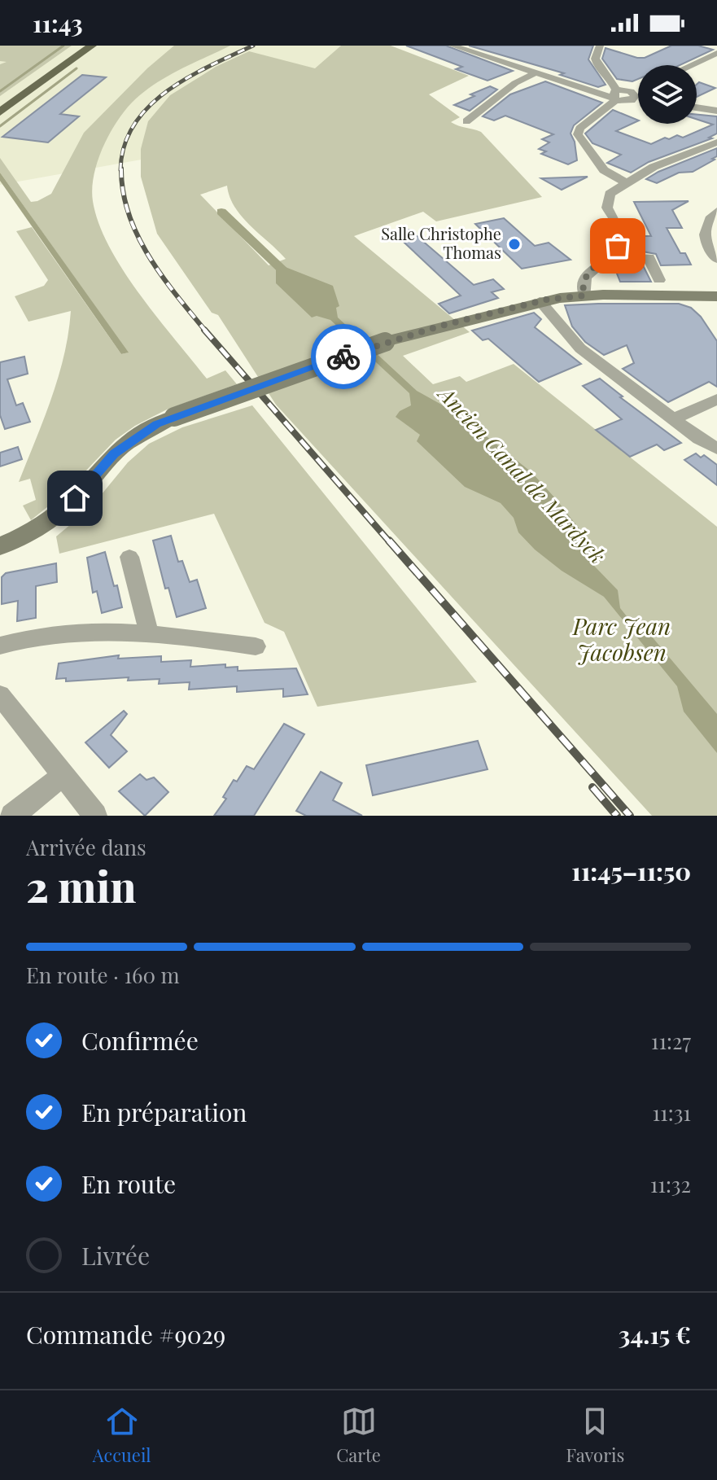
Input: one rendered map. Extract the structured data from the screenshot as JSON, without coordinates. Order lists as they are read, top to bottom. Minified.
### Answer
{"water":["Ancien Canal de Mardyck"],"parks":["Parc Jean Jacobsen"],"places":["Salle Christophe Thomas"],"page":{"status":"11:43","heading":["2 min","Arrivée dans","11:45–11:50"],"panel":["Commande #9029","34.15 €"],"bar":"En route · 160 m","list":[["Confirmée","11:27"],["En préparation","11:31"],["En route","11:32"],"Livrée"],"tabs":["Accueil","Carte","Favoris"]}}
